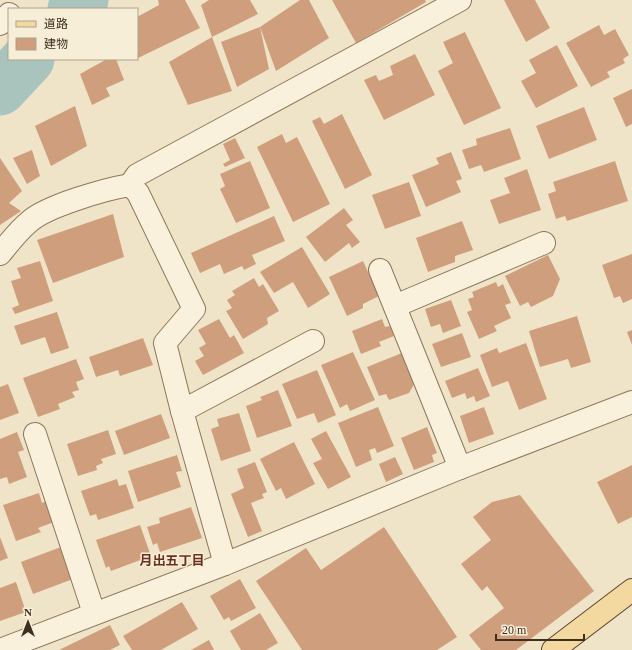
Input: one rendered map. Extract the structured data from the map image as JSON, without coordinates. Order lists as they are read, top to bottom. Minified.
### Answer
{"districts":["月出五丁目"],"legend":["道路","建物"],"scale_bar":"20 m","north":"top"}
